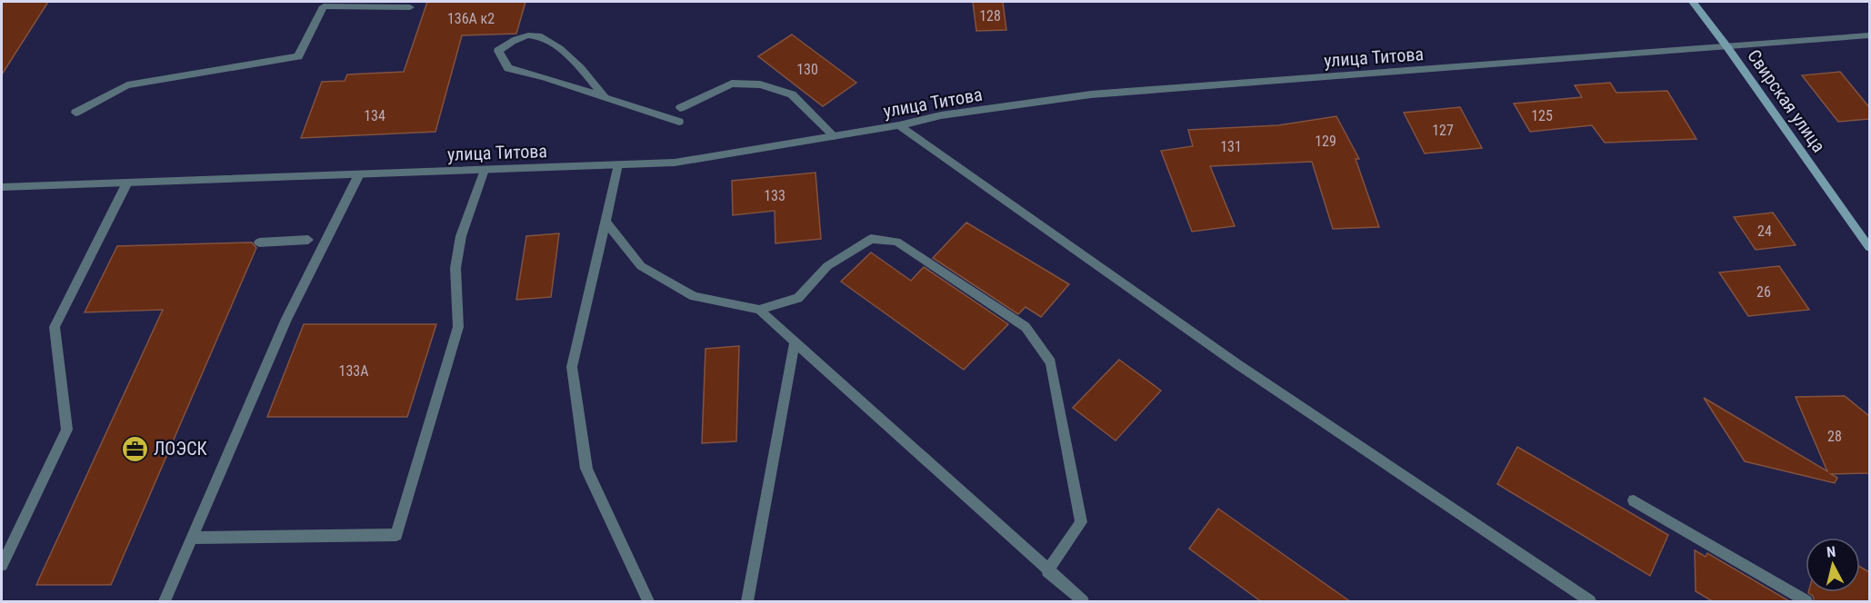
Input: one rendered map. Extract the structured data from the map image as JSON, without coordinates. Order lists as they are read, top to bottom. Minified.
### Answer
{"streets":{"street":["улица Титова","Свирская улица"]},"crossings":[["улица Титова","Свирская улица"]],"places":{"office":["ЛОЭСК"]},"house_numbers":["128","136А к2","130","134","125","127","129","131","133","24","26","133А","28"],"north":"top"}
